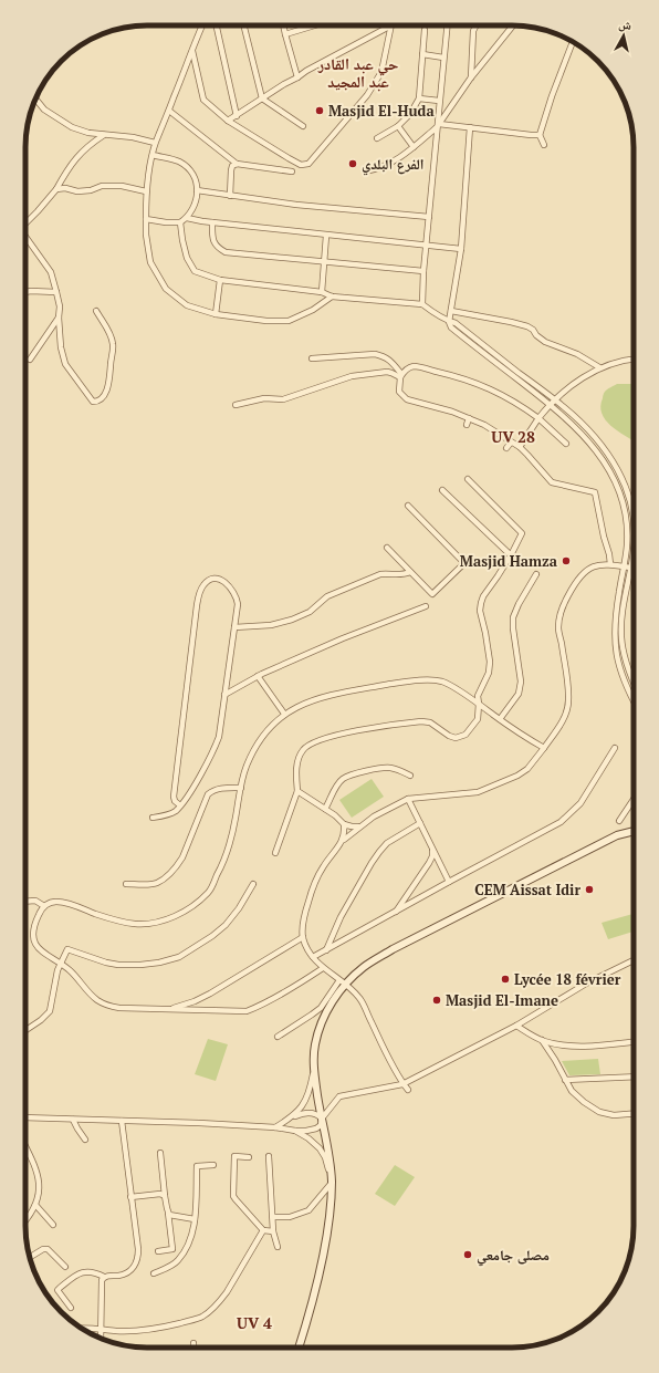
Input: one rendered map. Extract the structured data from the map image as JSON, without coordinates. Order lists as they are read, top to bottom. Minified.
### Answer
{"districts":["حي عبد القادر عبد المجيد","UV 28","UV 4"],"places":["Masjid El-Huda","الفرع البلدي","Masjid Hamza","CEM Aissat Idir","Lycée 18 février","Masjid El-Imane","مصلى جامعي"],"north":"top"}
